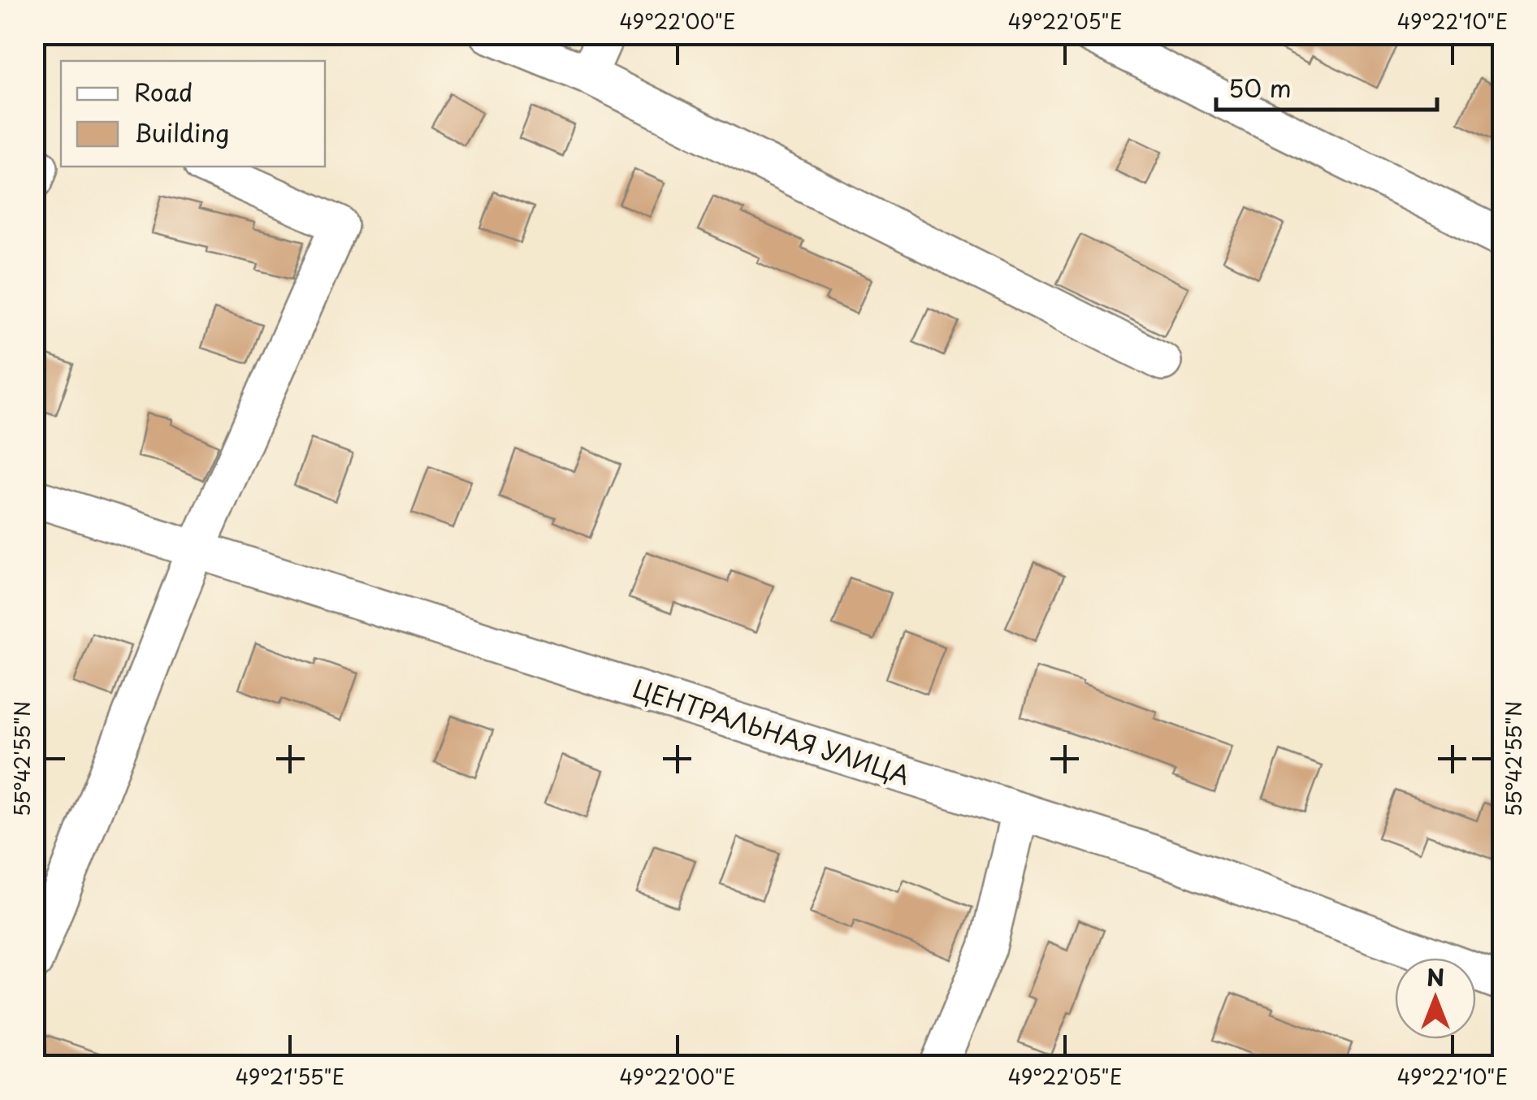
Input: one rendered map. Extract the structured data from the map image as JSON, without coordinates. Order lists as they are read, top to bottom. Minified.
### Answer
{"streets":{"street":["ЦЕНТРАЛЬНАЯ УЛИЦА"]},"legend":["Road","Building"],"scale_bar":"50 m","north":"top","coordinates":["49°22'00\"E","49°22'05\"E","49°22'10\"E","55°42'55\"N","49°21'55\"E"]}
